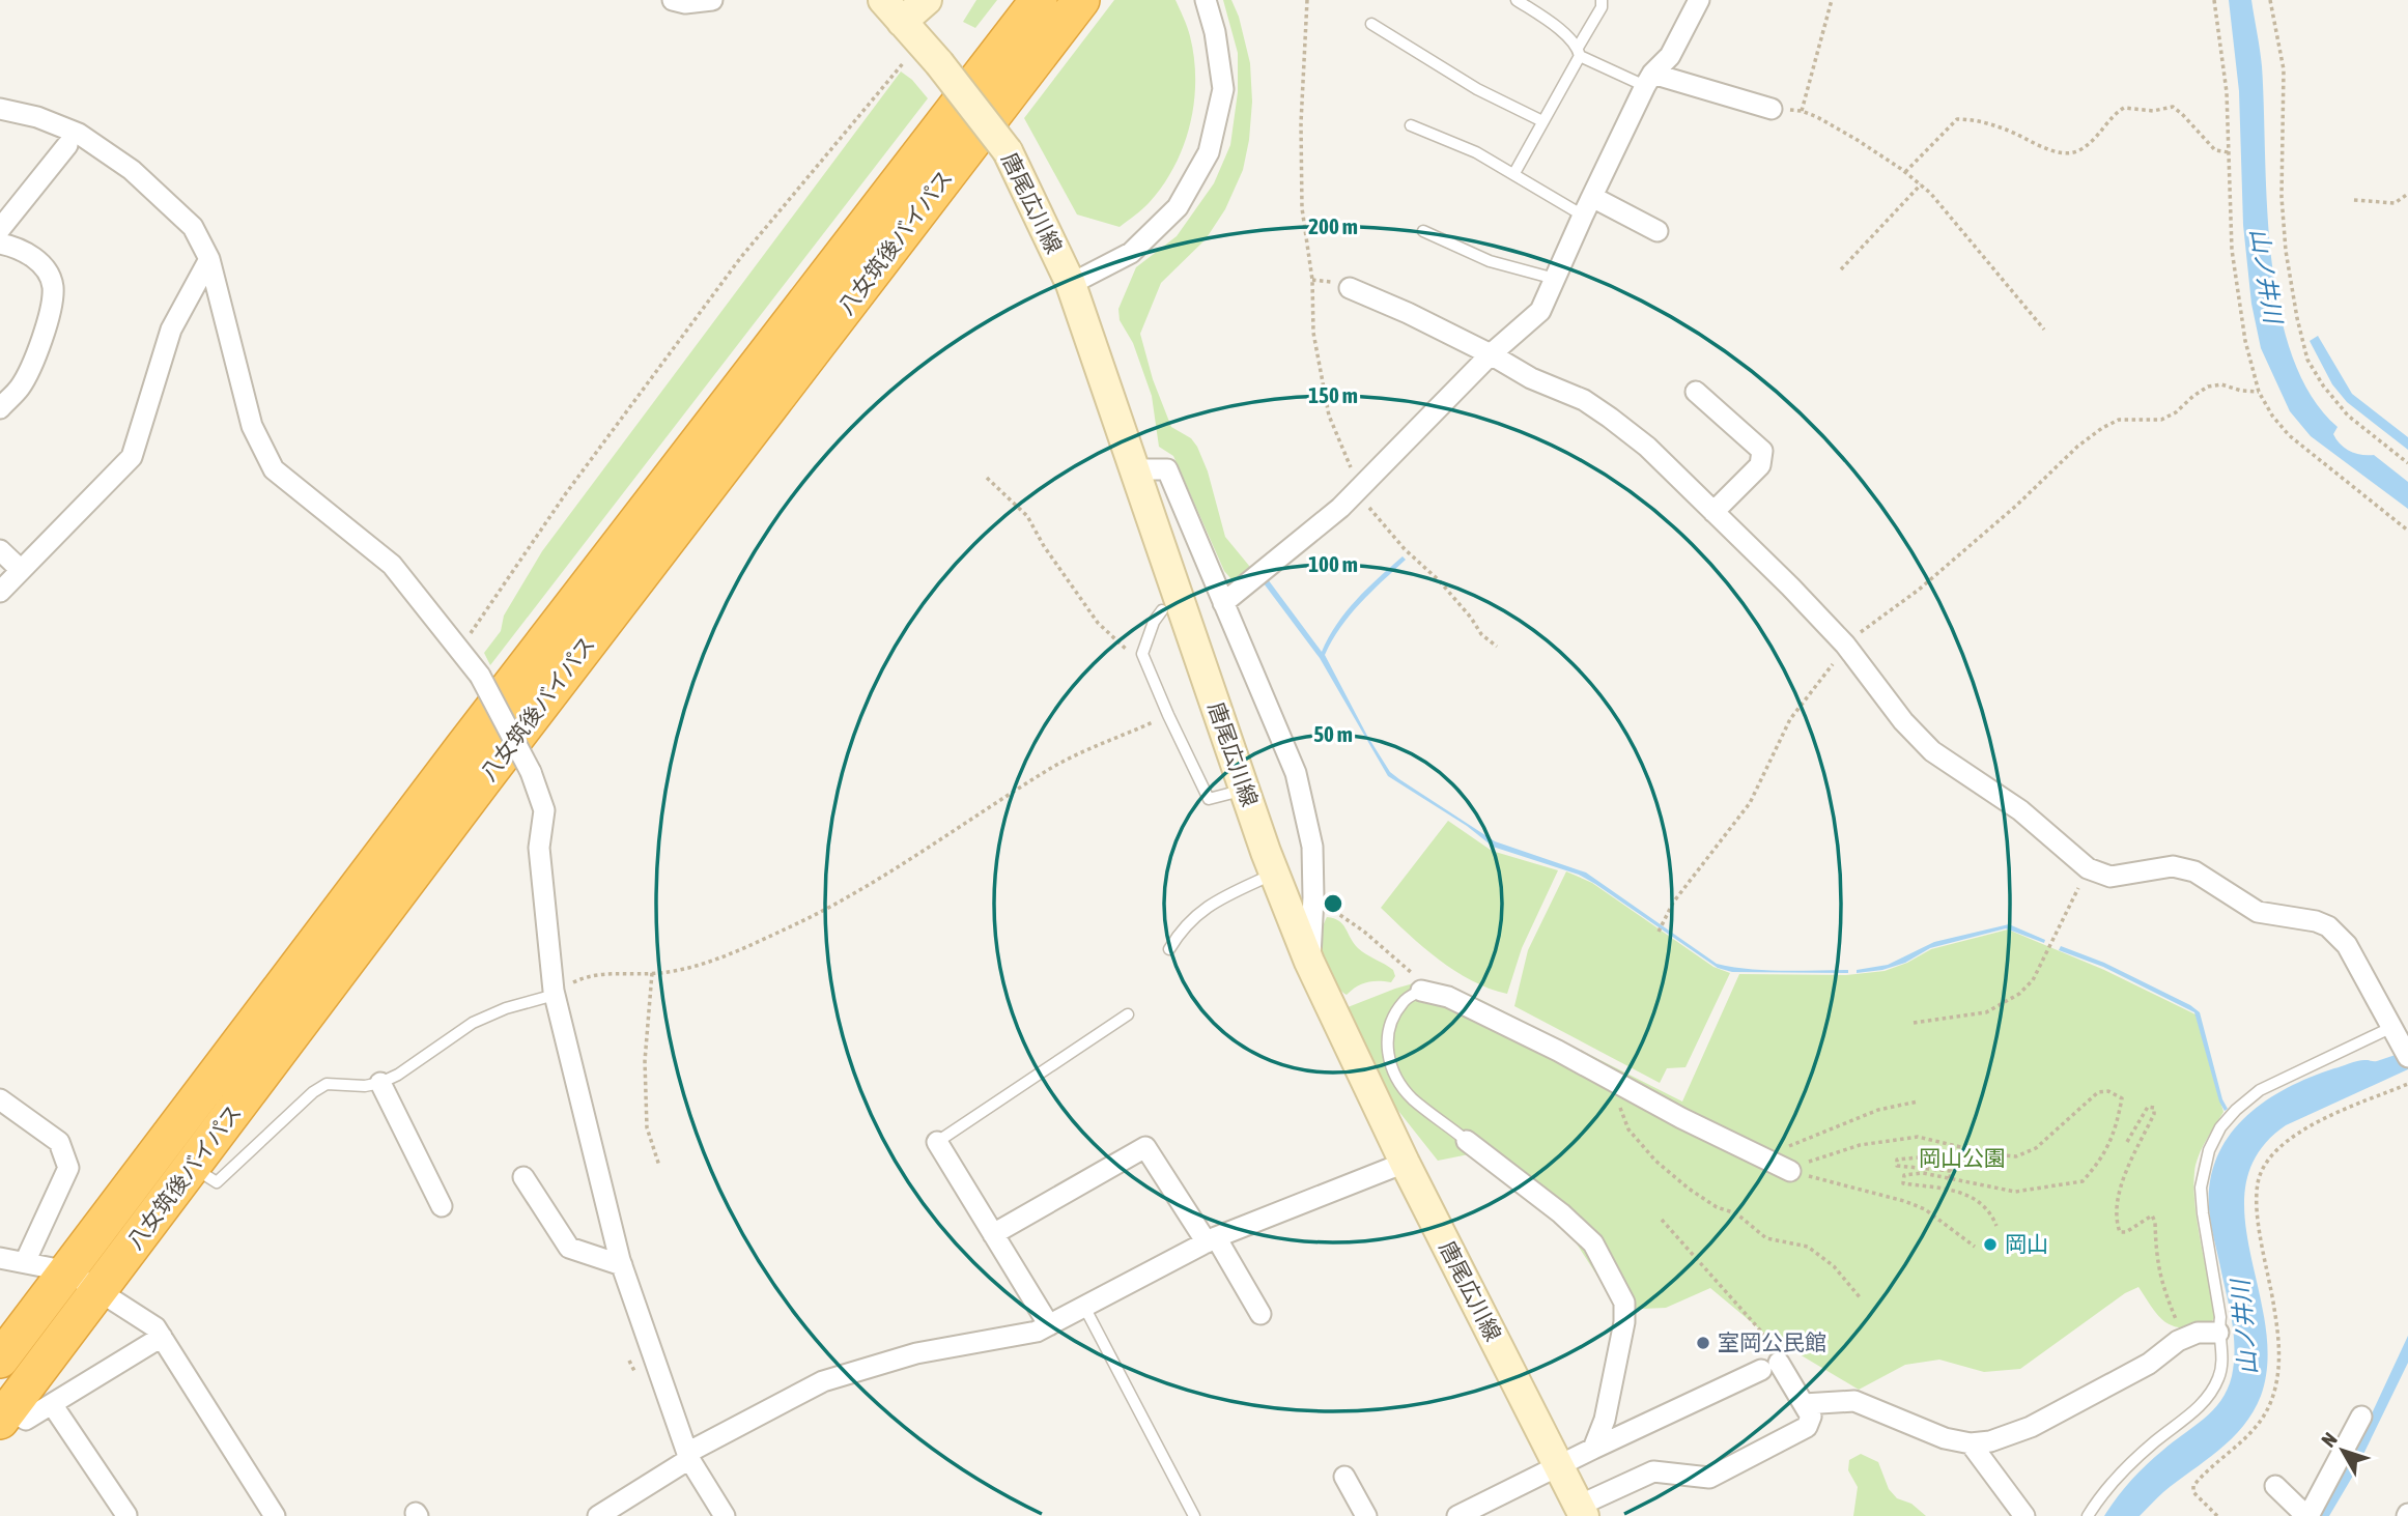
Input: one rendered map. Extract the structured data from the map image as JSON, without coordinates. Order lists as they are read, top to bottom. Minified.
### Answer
{"streets":{"highway":["八女筑後バイパス"],"main road":["唐尾広川線"]},"water":["山ノ井川"],"parks":["岡山公園"],"places":["岡山","室岡公民館"],"north":"top left","rings":["200 m","150 m","100 m","50 m"]}
